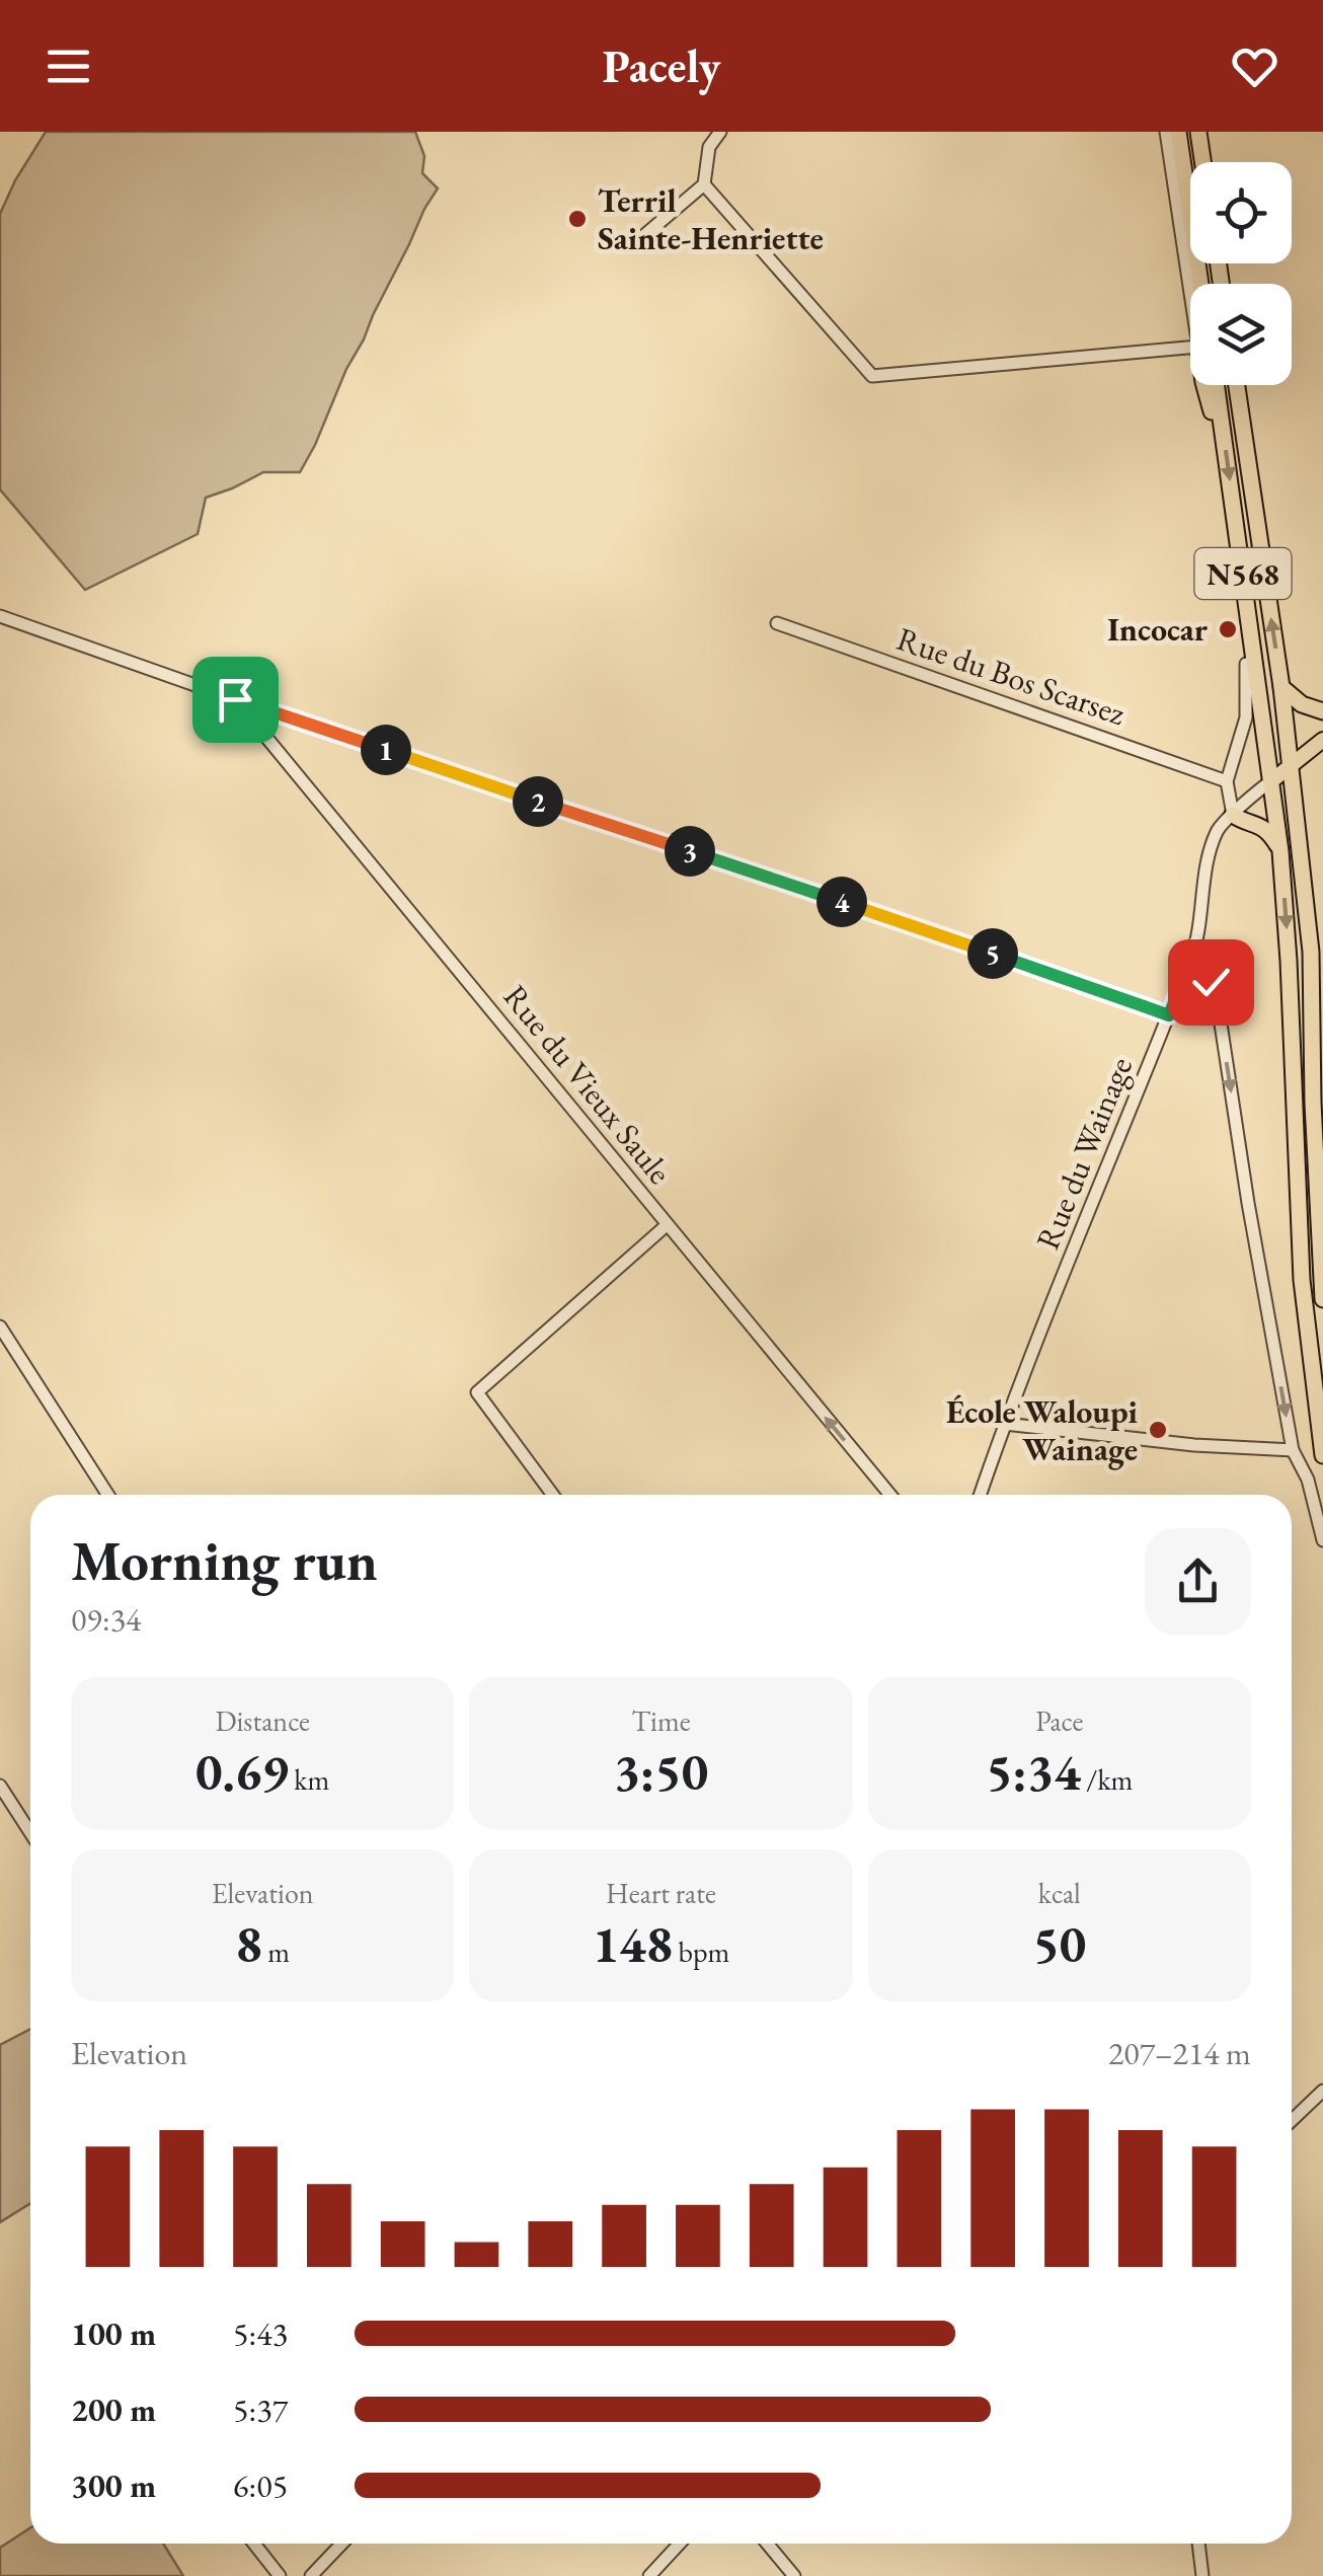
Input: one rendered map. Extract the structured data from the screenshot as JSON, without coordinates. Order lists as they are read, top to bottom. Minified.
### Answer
{"streets":{"highway":["N568"],"street":["Rue du Bos Scarsez","Rue du Vieux Saule","Rue du Wainage"]},"crossings":[["N568","Rue du Wainage"]],"places":["Terril Sainte-Henriette","Incocar","École Waloupi Wainage"],"page":{"header":"Pacely","pins":["1","2","3","4","5"],"heading":["Morning run","09:34"],"stats":[["Distance","0.69 km"],["Time","3:50"],["Pace","5:34 /km"],["Elevation","8 m"],["Heart rate","148 bpm"],["kcal","50"]],"chart":["Elevation","207–214 m"],"list":[{"name":"100 m","note":"5:43"},{"name":"200 m","note":"5:37"},{"name":"300 m","note":"6:05"}]}}
